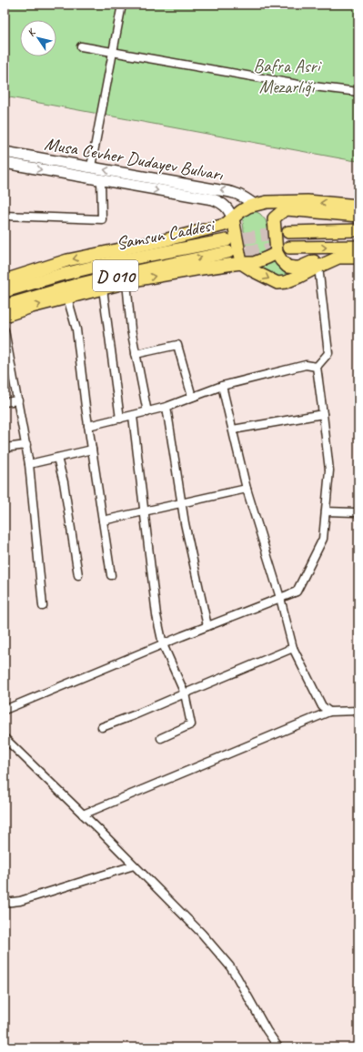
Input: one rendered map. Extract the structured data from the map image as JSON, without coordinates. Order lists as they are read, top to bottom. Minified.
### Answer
{"streets":{"highway":["Samsun Caddesi","D 010"],"main road":["Musa Cevher Dudayev Bulvarı"]},"parks":["Bafra Asri Mezarlığı"],"north":"top left"}
